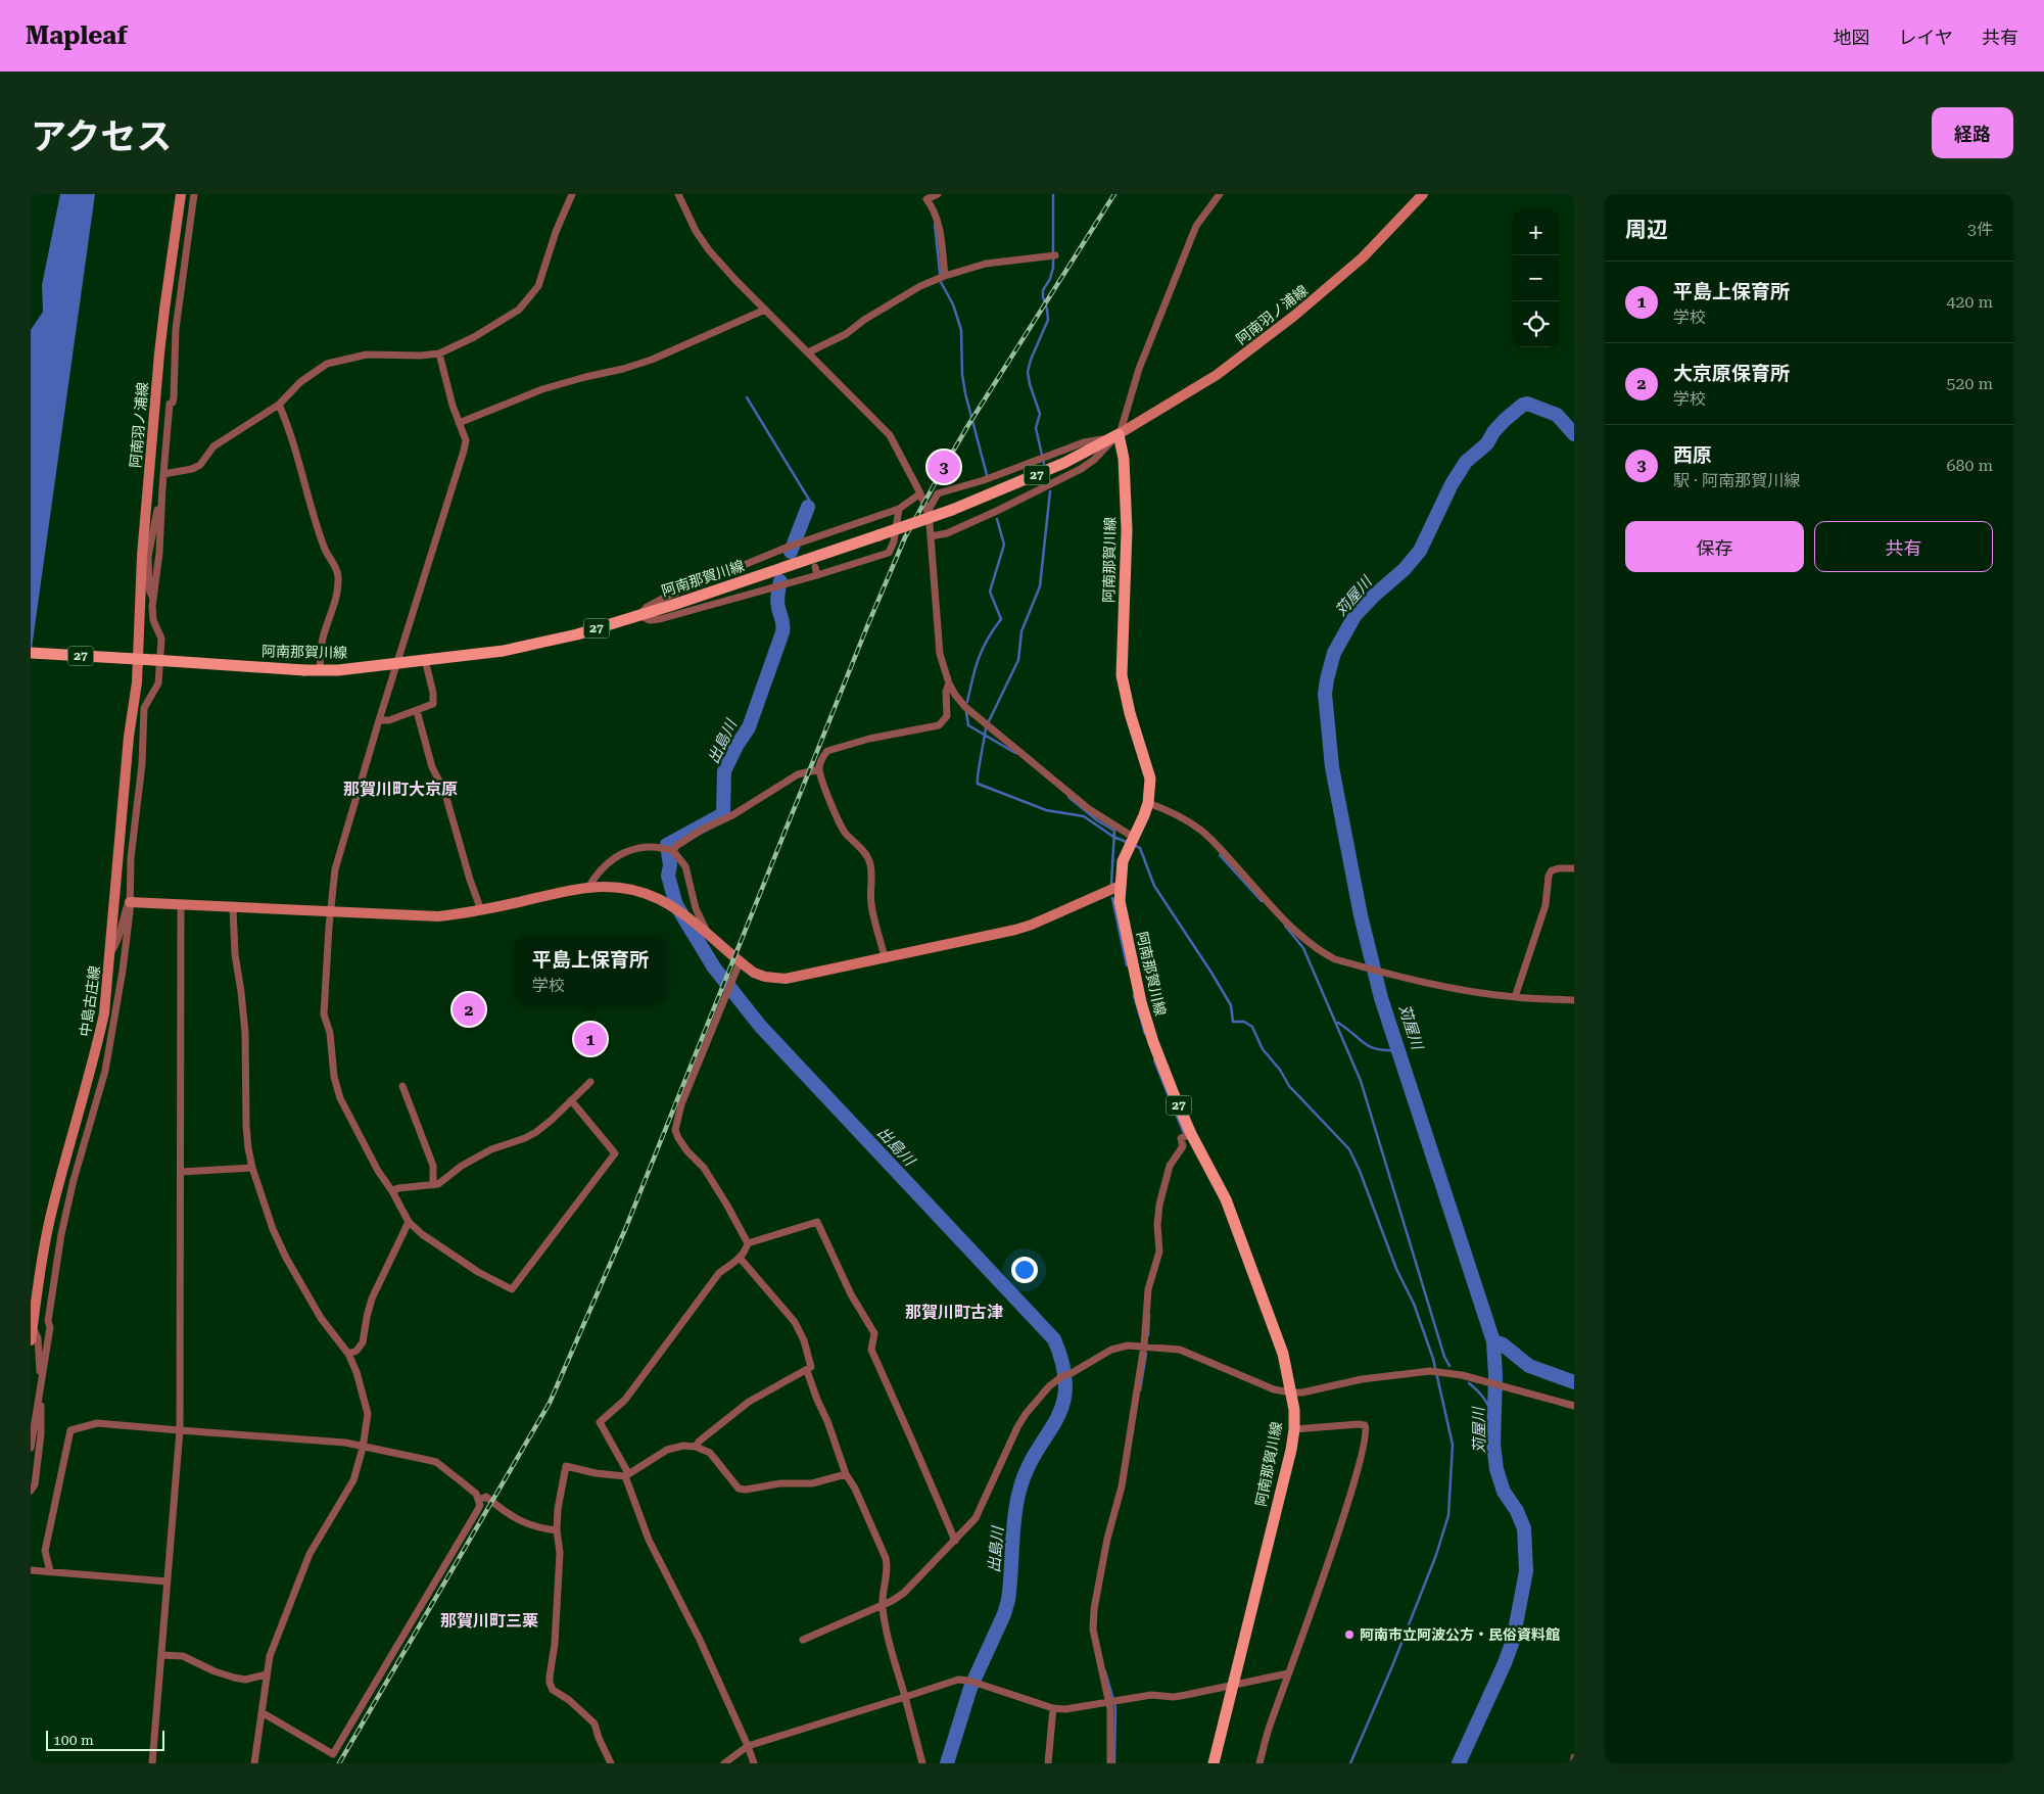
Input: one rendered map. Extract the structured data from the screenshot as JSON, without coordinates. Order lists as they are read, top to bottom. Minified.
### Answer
{"streets":{"main road":["阿南羽ノ浦線","27","阿南那賀川線","中島古庄線"]},"crossings":[["阿南羽ノ浦線","阿南那賀川線"],["阿南羽ノ浦線","中島古庄線"],["阿南那賀川線","中島古庄線"]],"districts":["那賀川町大京原","那賀川町古津","那賀川町三栗"],"water":["苅屋川","出島川"],"places":["阿南市立阿波公方・民俗資料館"],"scale_bar":"100 m","page":{"header":"Mapleaf","nav":["地図","レイヤ","共有"],"title":"アクセス","buttons":["経路",["保存","共有"]],"heading":["周辺","3件"],"map_buttons":["+","−"],"list":[{"mark":"1","name":"平島上保育所","note":"学校","value":"420 m"},{"mark":"2","name":"大京原保育所","note":"学校","value":"520 m"},{"mark":"3","name":"西原","note":"駅 · 阿南那賀川線","value":"680 m"}],"pins":["3","2","1"],"popup":["平島上保育所","学校"],"scale":"100 m"}}
